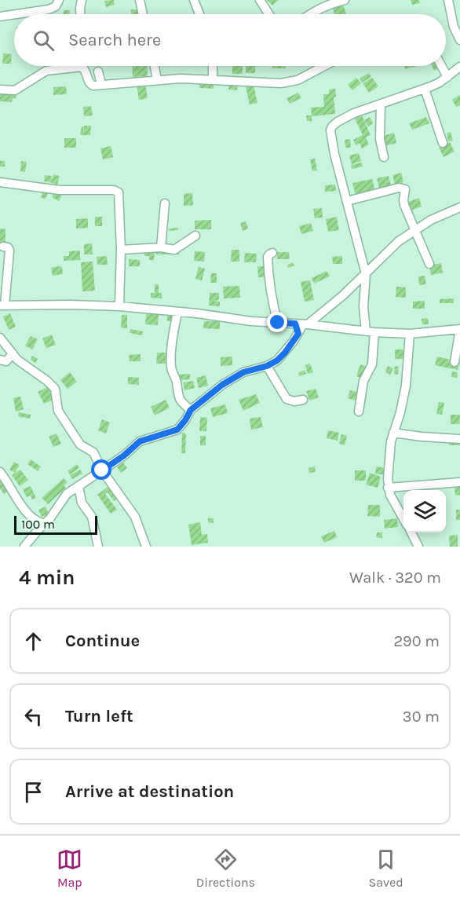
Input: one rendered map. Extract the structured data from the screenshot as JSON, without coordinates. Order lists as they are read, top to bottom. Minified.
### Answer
{"scale_bar":"100 m","page":{"search":"Search here","scale":"100 m","heading":["4 min","Walk · 320 m"],"list":[["Continue","290 m"],["Turn left","30 m"],"Arrive at destination"],"nav":["Map","Directions","Saved"]}}
